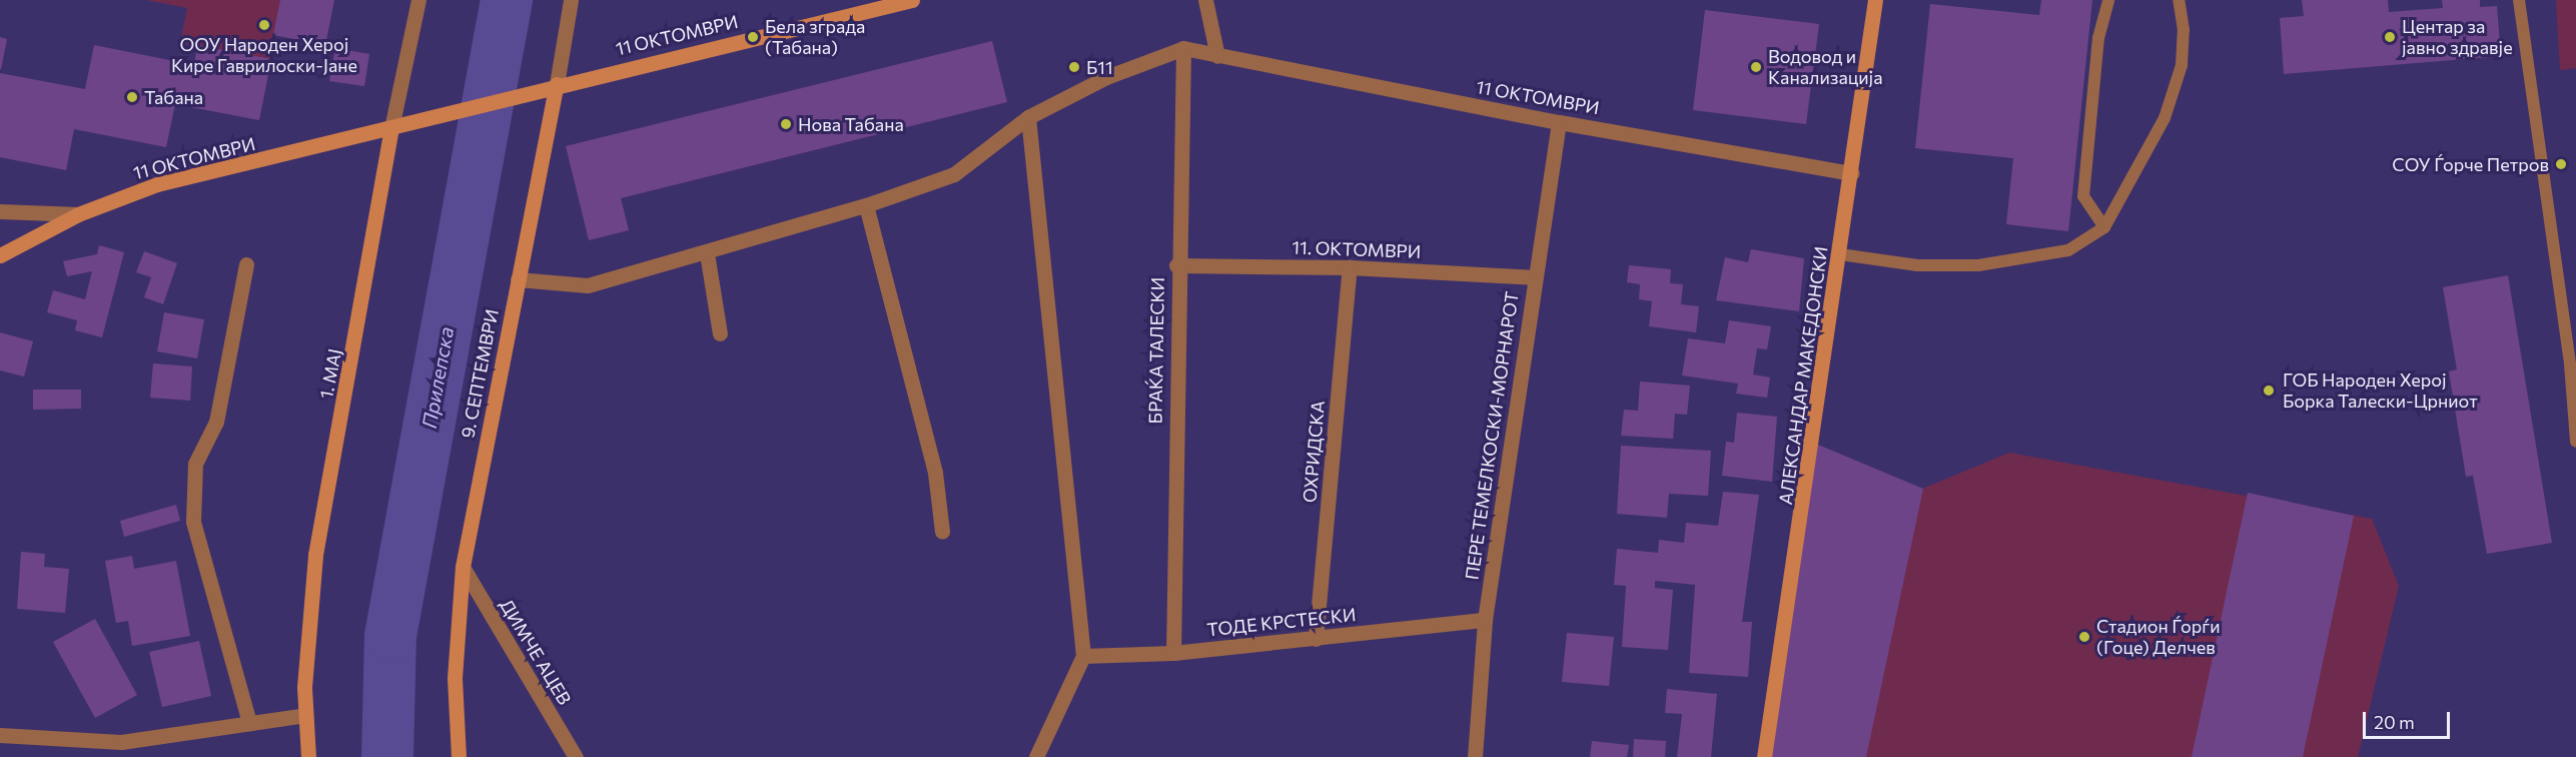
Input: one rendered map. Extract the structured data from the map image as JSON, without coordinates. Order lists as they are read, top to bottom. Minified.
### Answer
{"streets":{"street":["11 ОКТОМВРИ","11. ОКТОМВРИ","БРАЌА ТАЛЕСКИ","1. МАЈ","9. СЕПТЕМВРИ","АЛЕКСАНДАР МАКЕДОНСКИ","ПЕРЕ ТЕМЕЛКОСКИ-МОРНАРОТ","ОХРИДСКА","ТОДЕ КРСТЕСКИ","ДИМЧЕ АЦЕВ"]},"crossings":[["11 ОКТОМВРИ","БРАЌА ТАЛЕСКИ"],["11 ОКТОМВРИ","1. МАЈ"],["11 ОКТОМВРИ","9. СЕПТЕМВРИ"],["11 ОКТОМВРИ","АЛЕКСАНДАР МАКЕДОНСКИ"],["11 ОКТОМВРИ","ПЕРЕ ТЕМЕЛКОСКИ-МОРНАРОТ"],["11. ОКТОМВРИ","БРАЌА ТАЛЕСКИ"],["11. ОКТОМВРИ","ПЕРЕ ТЕМЕЛКОСКИ-МОРНАРОТ"],["11. ОКТОМВРИ","ОХРИДСКА"],["БРАЌА ТАЛЕСКИ","ТОДЕ КРСТЕСКИ"],["9. СЕПТЕМВРИ","ДИМЧЕ АЦЕВ"],["ПЕРЕ ТЕМЕЛКОСКИ-МОРНАРОТ","ТОДЕ КРСТЕСКИ"],["ОХРИДСКА","ТОДЕ КРСТЕСКИ"]],"water":["Прилепска"],"places":["ООУ Народен Херој Кире Гаврилоски-Јане","Бела зграда (Табана)","Центар за јавно здравје","Б11","Водовод и Канализација","Табана","Нова Табана","СОУ Ѓорче Петров","ГОБ Народен Херој Борка Талески-Црниот","Стадион Ѓорѓи (Гоце) Делчев"],"scale_bar":"20 m"}
